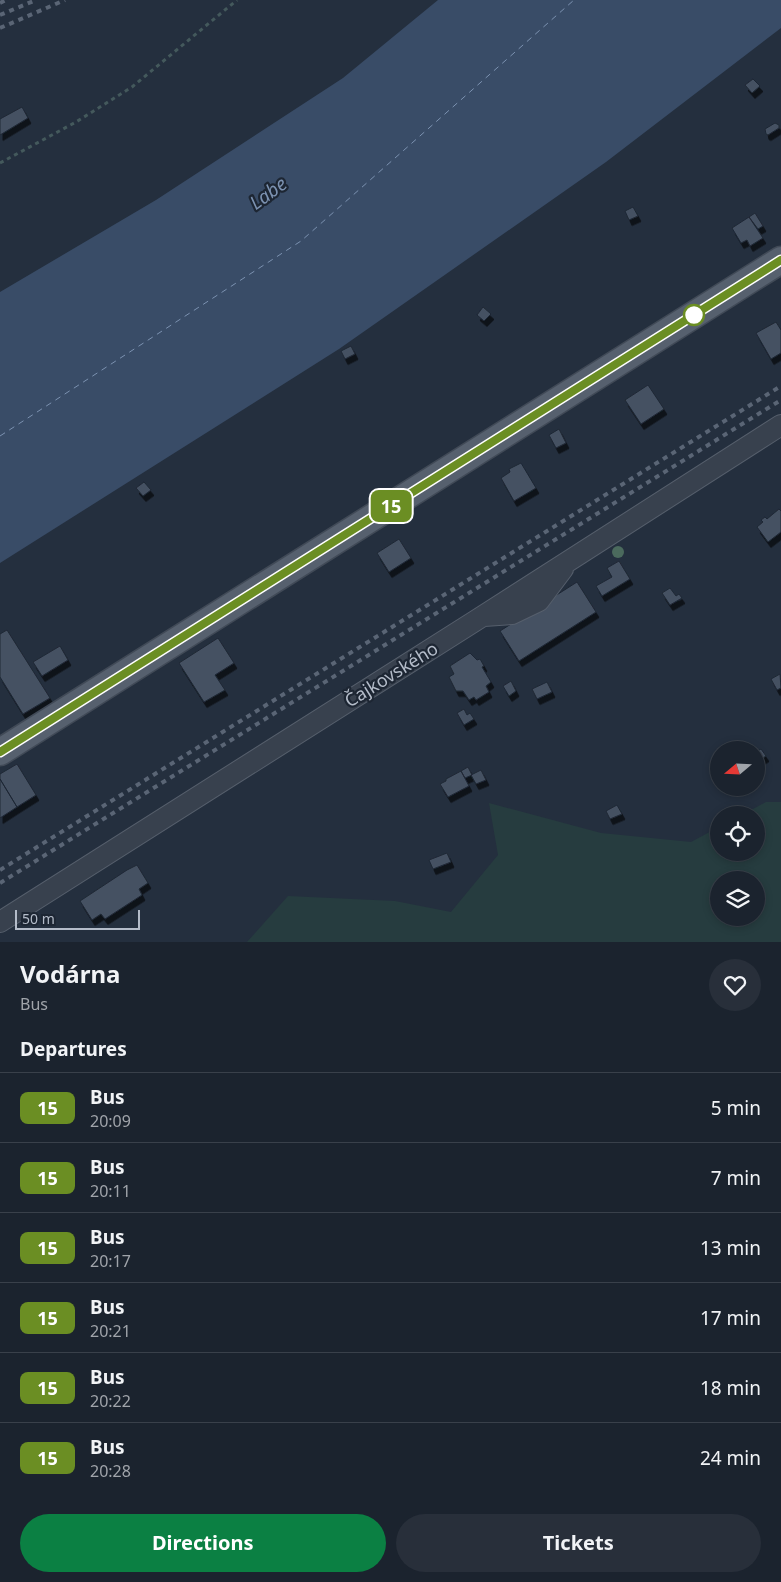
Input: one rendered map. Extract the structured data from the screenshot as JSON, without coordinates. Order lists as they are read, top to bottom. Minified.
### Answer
{"streets":{"street":["Čajkovského"]},"water":["Labe"],"lines":["bus line 15"],"scale_bar":"50 m","north":"left","page":{"on_map":"15","scale":"50 m","heading":[["Vodárna","Bus"],"Departures"],"list":[{"mark":"15","name":"Bus","note":"20:09","value":"5 min"},{"mark":"15","name":"Bus","note":"20:11","value":"7 min"},{"mark":"15","name":"Bus","note":"20:17","value":"13 min"},{"mark":"15","name":"Bus","note":"20:21","value":"17 min"},{"mark":"15","name":"Bus","note":"20:22","value":"18 min"},{"mark":"15","name":"Bus","note":"20:28","value":"24 min"}],"buttons":["Directions","Tickets"]}}
